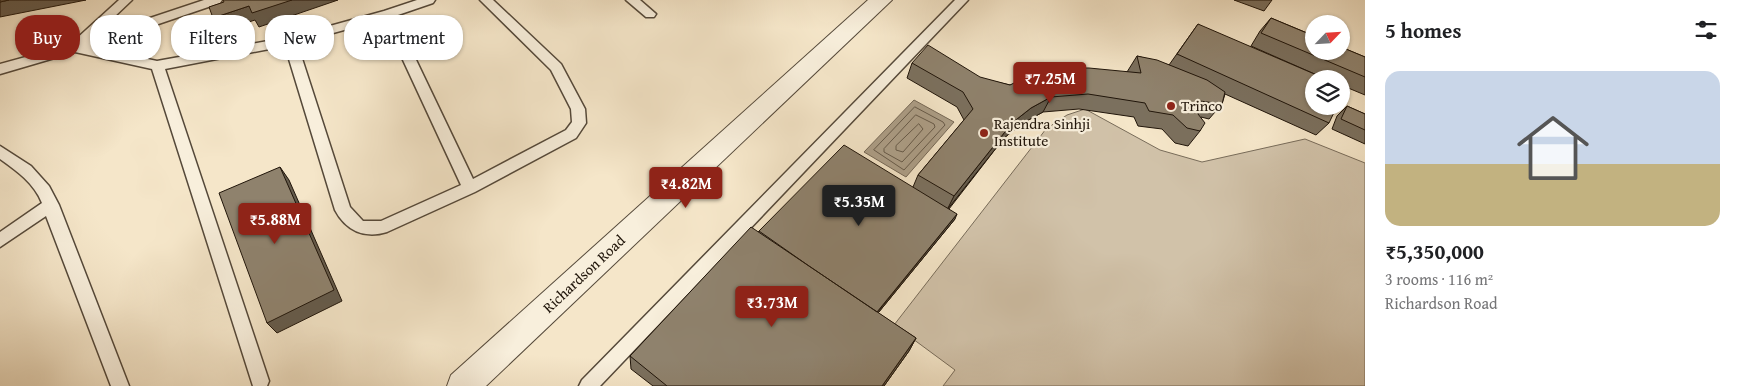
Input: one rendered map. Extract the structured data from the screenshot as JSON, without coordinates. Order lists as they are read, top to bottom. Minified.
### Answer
{"streets":{"street":["Richardson Road"]},"places":["Trinco","Rajendra Sinhji Institute"],"north":"top right","page":{"heading":"5 homes","chip":["Buy","Rent","Filters","New","Apartment"],"list":[{"name":"₹5,350,000","note":"3 rooms · 116 m² · Richardson Road"}],"price":["₹7.25M","₹4.82M","₹5.35M","₹5.88M","₹3.73M"]}}
